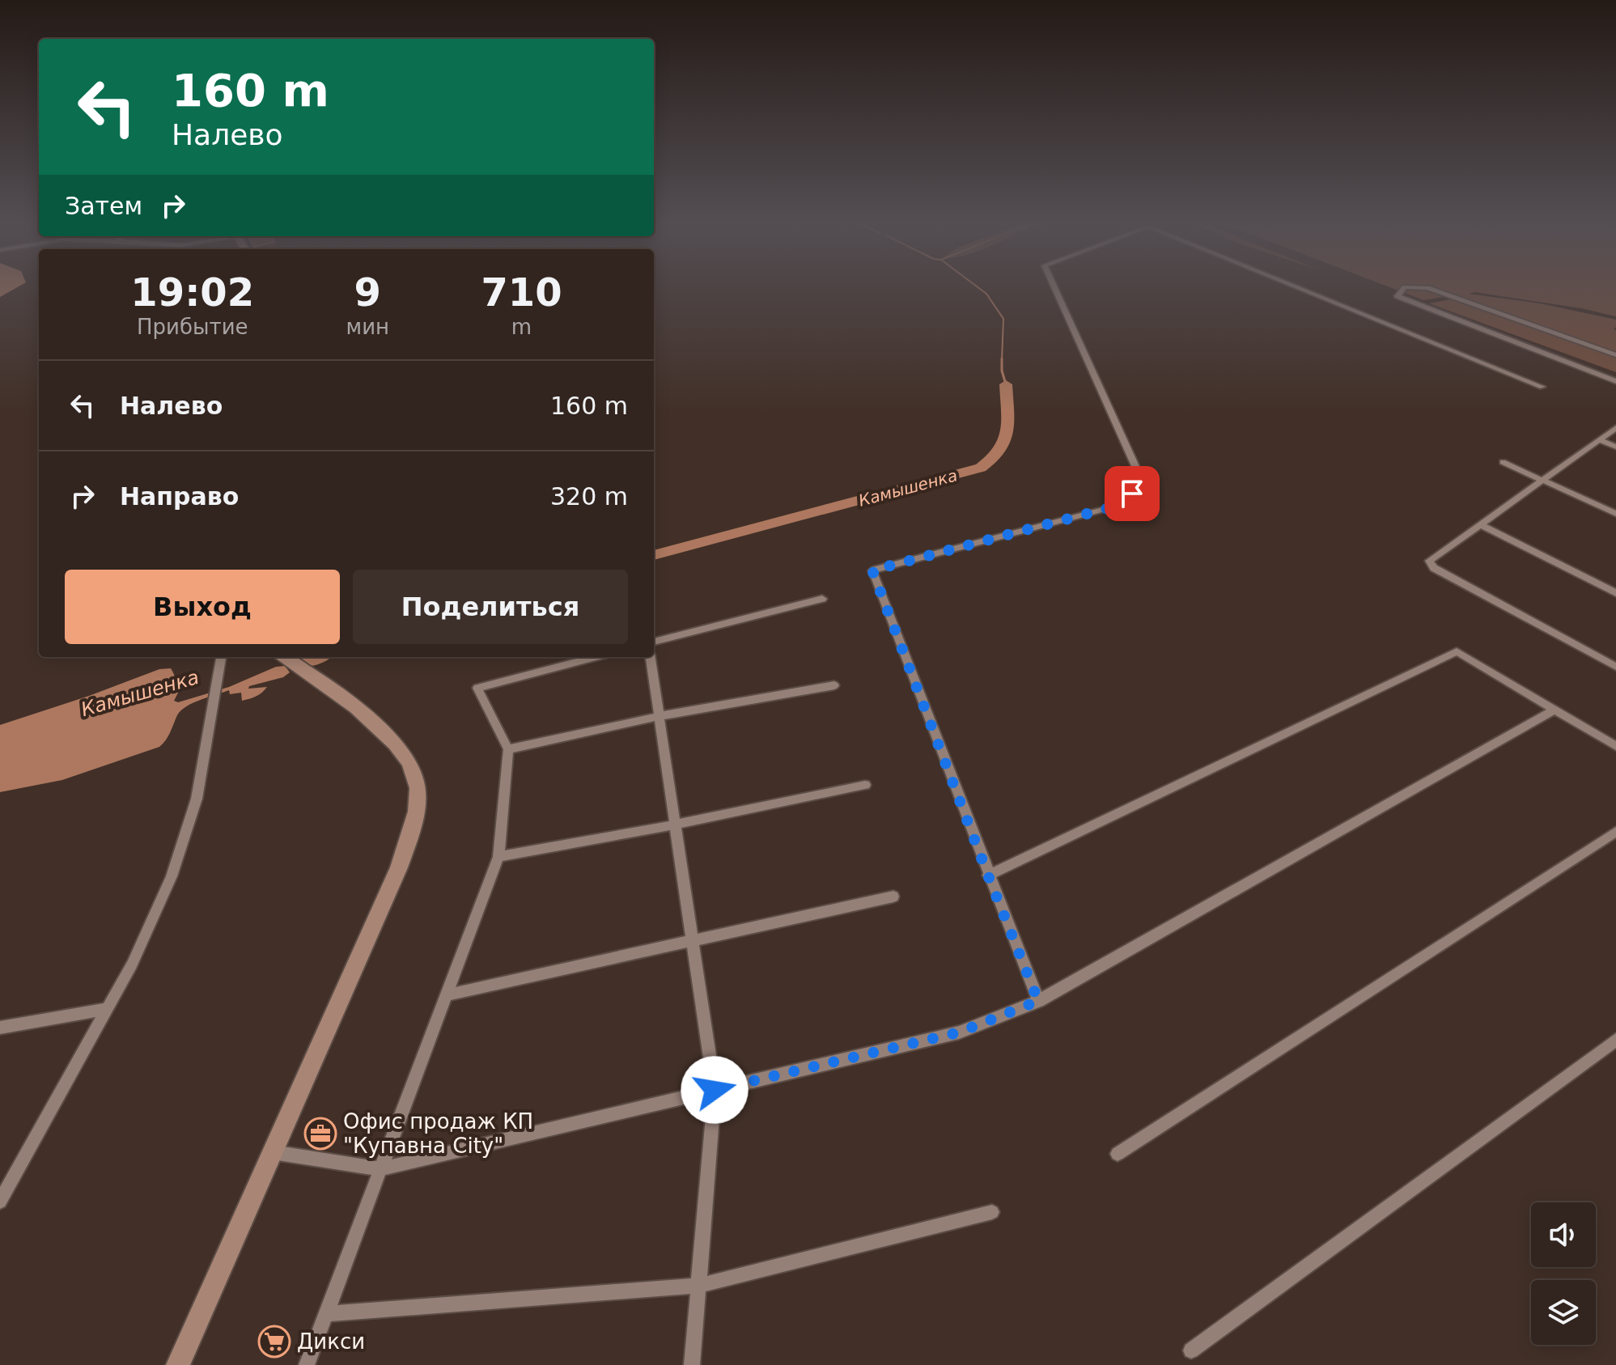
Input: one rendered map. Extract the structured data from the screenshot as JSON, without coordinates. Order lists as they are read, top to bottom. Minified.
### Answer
{"water":["Камышенка"],"places":{"office":["Офис продаж КП \"Купавна City\""],"supermarket":["Дикси"]},"page":{"turn":["160 m","Налево"],"then":"Затем","eta":["19:02","Прибытие","9","мин","710","m"],"list":[{"name":"Налево","value":"160 m"},{"name":"Направо","value":"320 m"}],"buttons":["Выход","Поделиться"]}}
